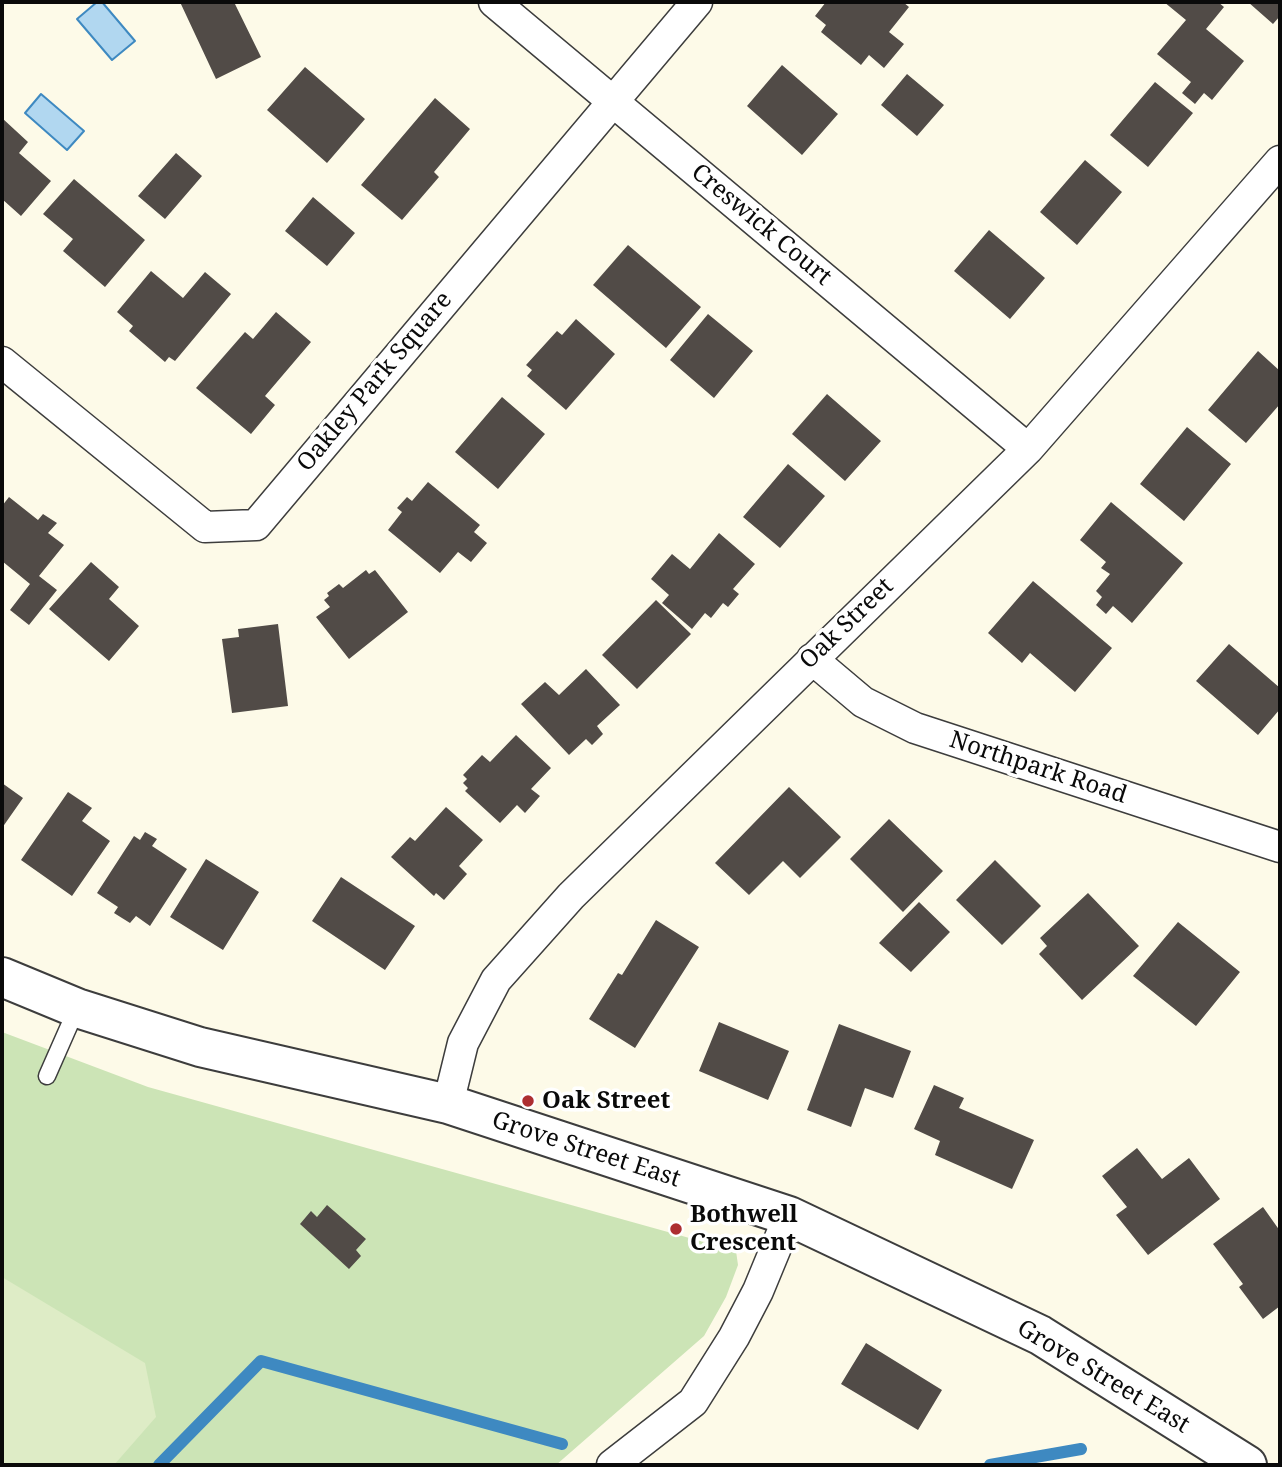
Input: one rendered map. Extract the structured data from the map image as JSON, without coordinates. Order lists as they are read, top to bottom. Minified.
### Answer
{"streets":{"street":["Creswick Court","Oakley Park Square","Oak Street","Northpark Road","Grove Street East"]},"crossings":[["Creswick Court","Oakley Park Square"],["Creswick Court","Oak Street"],["Oak Street","Northpark Road"],["Oak Street","Grove Street East"]],"places":["Oak Street","Bothwell Crescent"]}
